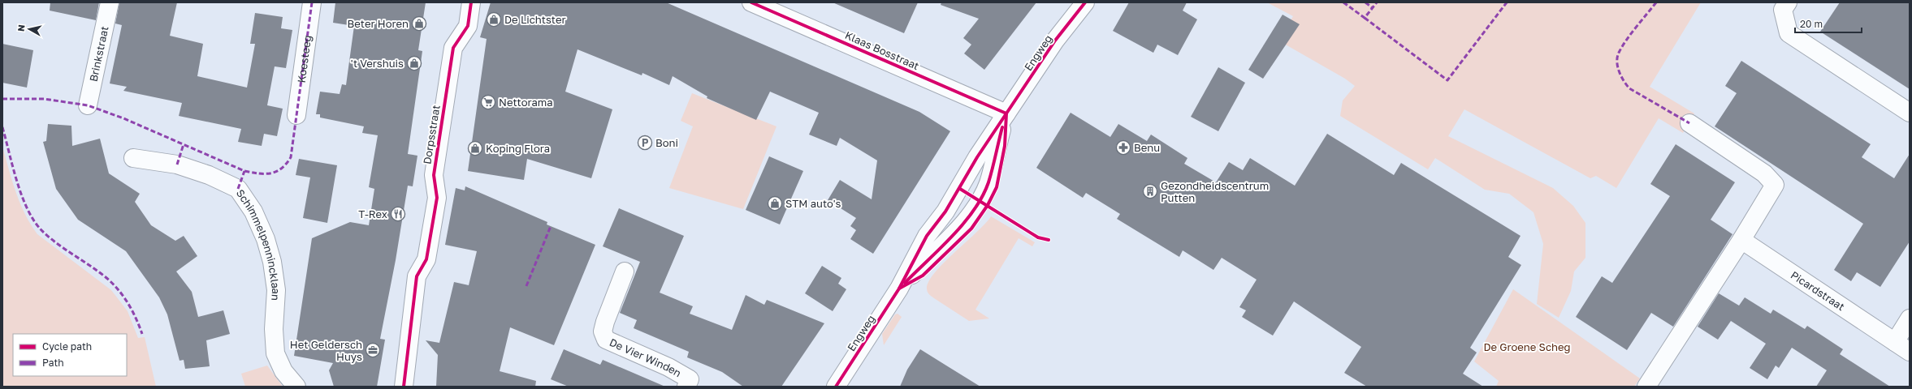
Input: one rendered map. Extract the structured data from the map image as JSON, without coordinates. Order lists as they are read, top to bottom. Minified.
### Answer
{"streets":{"street":["Klaas Bosstraat","Engweg","Brinkstraat","Koesteeg","Dorpsstraat","Schimmelpennincklaan","Picardstraat","De Vier Winden"]},"crossings":[["Klaas Bosstraat","Engweg"]],"parks":["De Groene Scheg"],"places":{"shop":["De Lichtster","Beter Horen","'t Vershuis","Koping Flora","STM auto's"],"supermarket":["Nettorama"],"parking":["Boni"],"pharmacy":["Benu"],"building":["Gezondheidscentrum Putten"],"restaurant":["T-Rex"],"office":["Het Geldersch Huys"]},"legend":["Cycle path","Path"],"scale_bar":"20 m","north":"left"}
